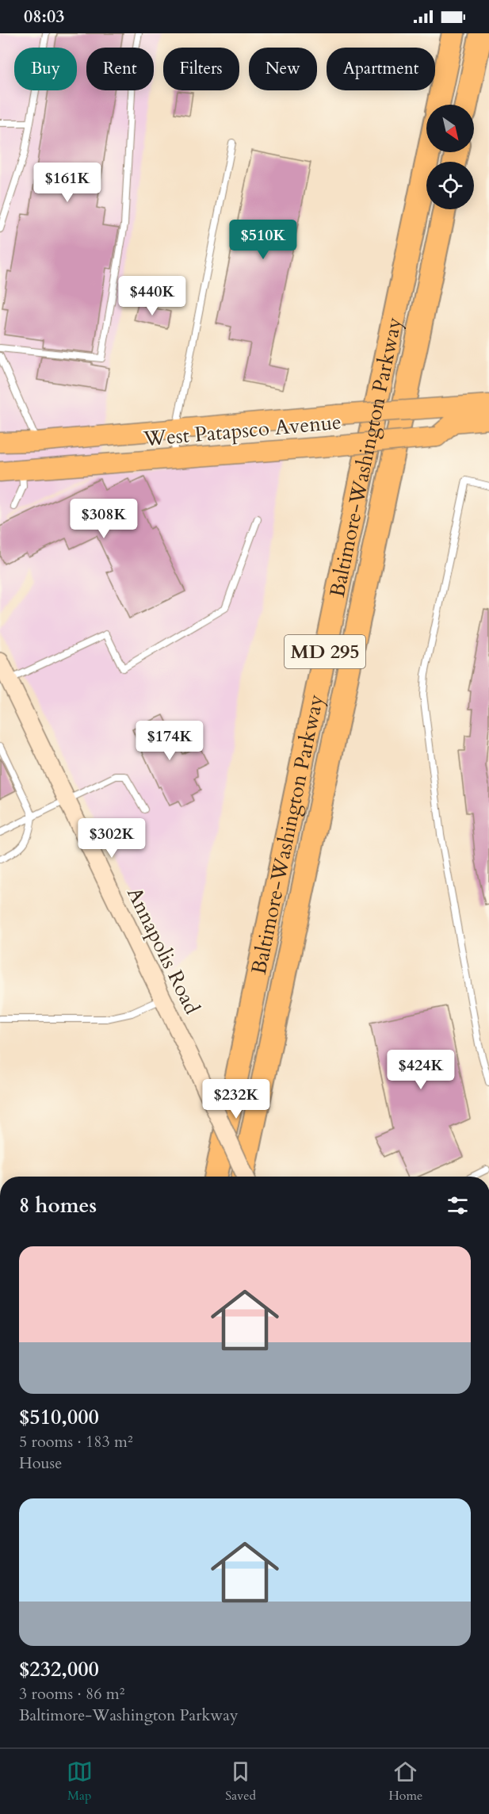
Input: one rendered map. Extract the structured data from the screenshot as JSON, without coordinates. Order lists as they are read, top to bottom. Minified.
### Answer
{"streets":{"highway":["Baltimore-Washington Parkway","MD 295"],"main road":["West Patapsco Avenue","Annapolis Road"]},"north":"bottom right","page":{"status":"08:03","chip":["Buy","Rent","Filters","New","Apartment"],"price":["$161K","$510K","$440K","$308K","$174K","$302K","$424K","$232K"],"heading":"8 homes","list":[{"name":"$510,000","note":"5 rooms · 183 m² · House"},{"name":"$232,000","note":"3 rooms · 86 m² · Baltimore-Washington Parkway"}],"tabs":["Map","Saved","Home"]}}
